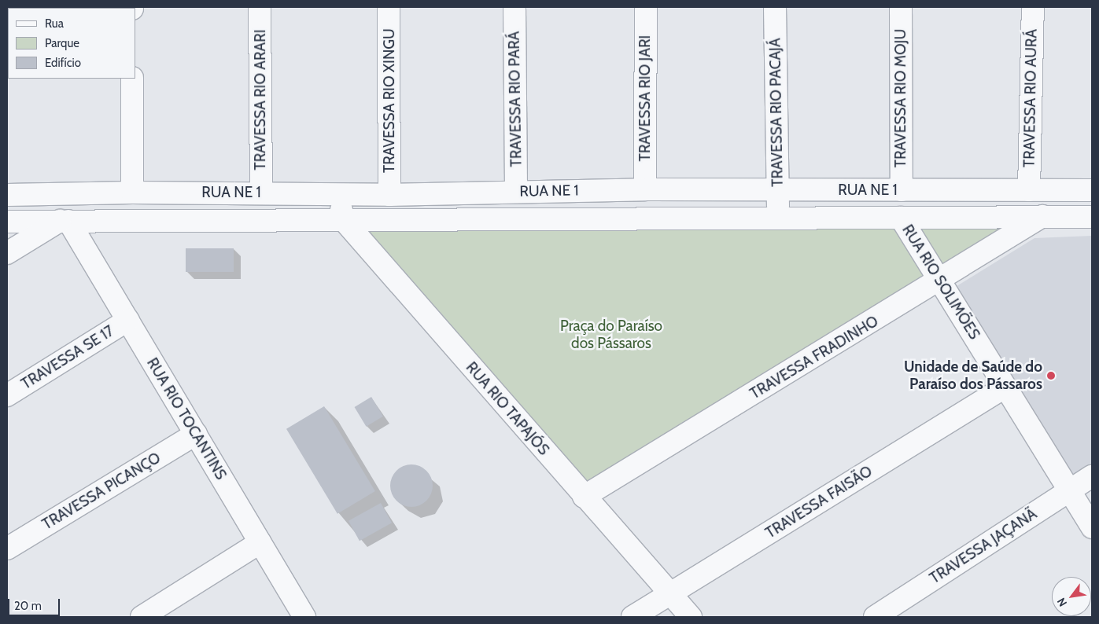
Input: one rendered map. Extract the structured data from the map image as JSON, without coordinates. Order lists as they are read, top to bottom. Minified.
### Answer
{"streets":{"street":["TRAVESSA RIO JARI","TRAVESSA RIO MOJU","TRAVESSA RIO AURÁ","TRAVESSA RIO PARÁ","TRAVESSA RIO ARARI","TRAVESSA RIO XINGU","TRAVESSA RIO PACAJÁ","RUA NE 1","RUA RIO SOLIMÕES","TRAVESSA SE 17","TRAVESSA FRADINHO","RUA RIO TAPAJÓS","RUA RIO TOCANTINS","TRAVESSA PICANÇO","TRAVESSA FAISÃO","TRAVESSA JAÇANÃ"]},"crossings":[["TRAVESSA RIO JARI","RUA NE 1"],["TRAVESSA RIO MOJU","RUA NE 1"],["TRAVESSA RIO AURÁ","RUA NE 1"],["TRAVESSA RIO PARÁ","RUA NE 1"],["TRAVESSA RIO ARARI","RUA NE 1"],["TRAVESSA RIO XINGU","RUA NE 1"],["TRAVESSA RIO PACAJÁ","RUA NE 1"],["RUA NE 1","RUA RIO SOLIMÕES"],["RUA NE 1","TRAVESSA FRADINHO"],["RUA NE 1","RUA RIO TAPAJÓS"],["RUA NE 1","RUA RIO TOCANTINS"],["RUA RIO SOLIMÕES","TRAVESSA FRADINHO"],["RUA RIO SOLIMÕES","TRAVESSA FAISÃO"],["RUA RIO SOLIMÕES","TRAVESSA JAÇANÃ"],["TRAVESSA SE 17","RUA RIO TOCANTINS"],["TRAVESSA FRADINHO","RUA RIO TAPAJÓS"],["RUA RIO TAPAJÓS","TRAVESSA FAISÃO"],["RUA RIO TOCANTINS","TRAVESSA PICANÇO"]],"parks":["Praça do Paraíso dos Pássaros"],"places":["Unidade de Saúde do Paraíso dos Pássaros"],"legend":["Rua","Parque","Edifício"],"scale_bar":"20 m","north":"bottom left"}
